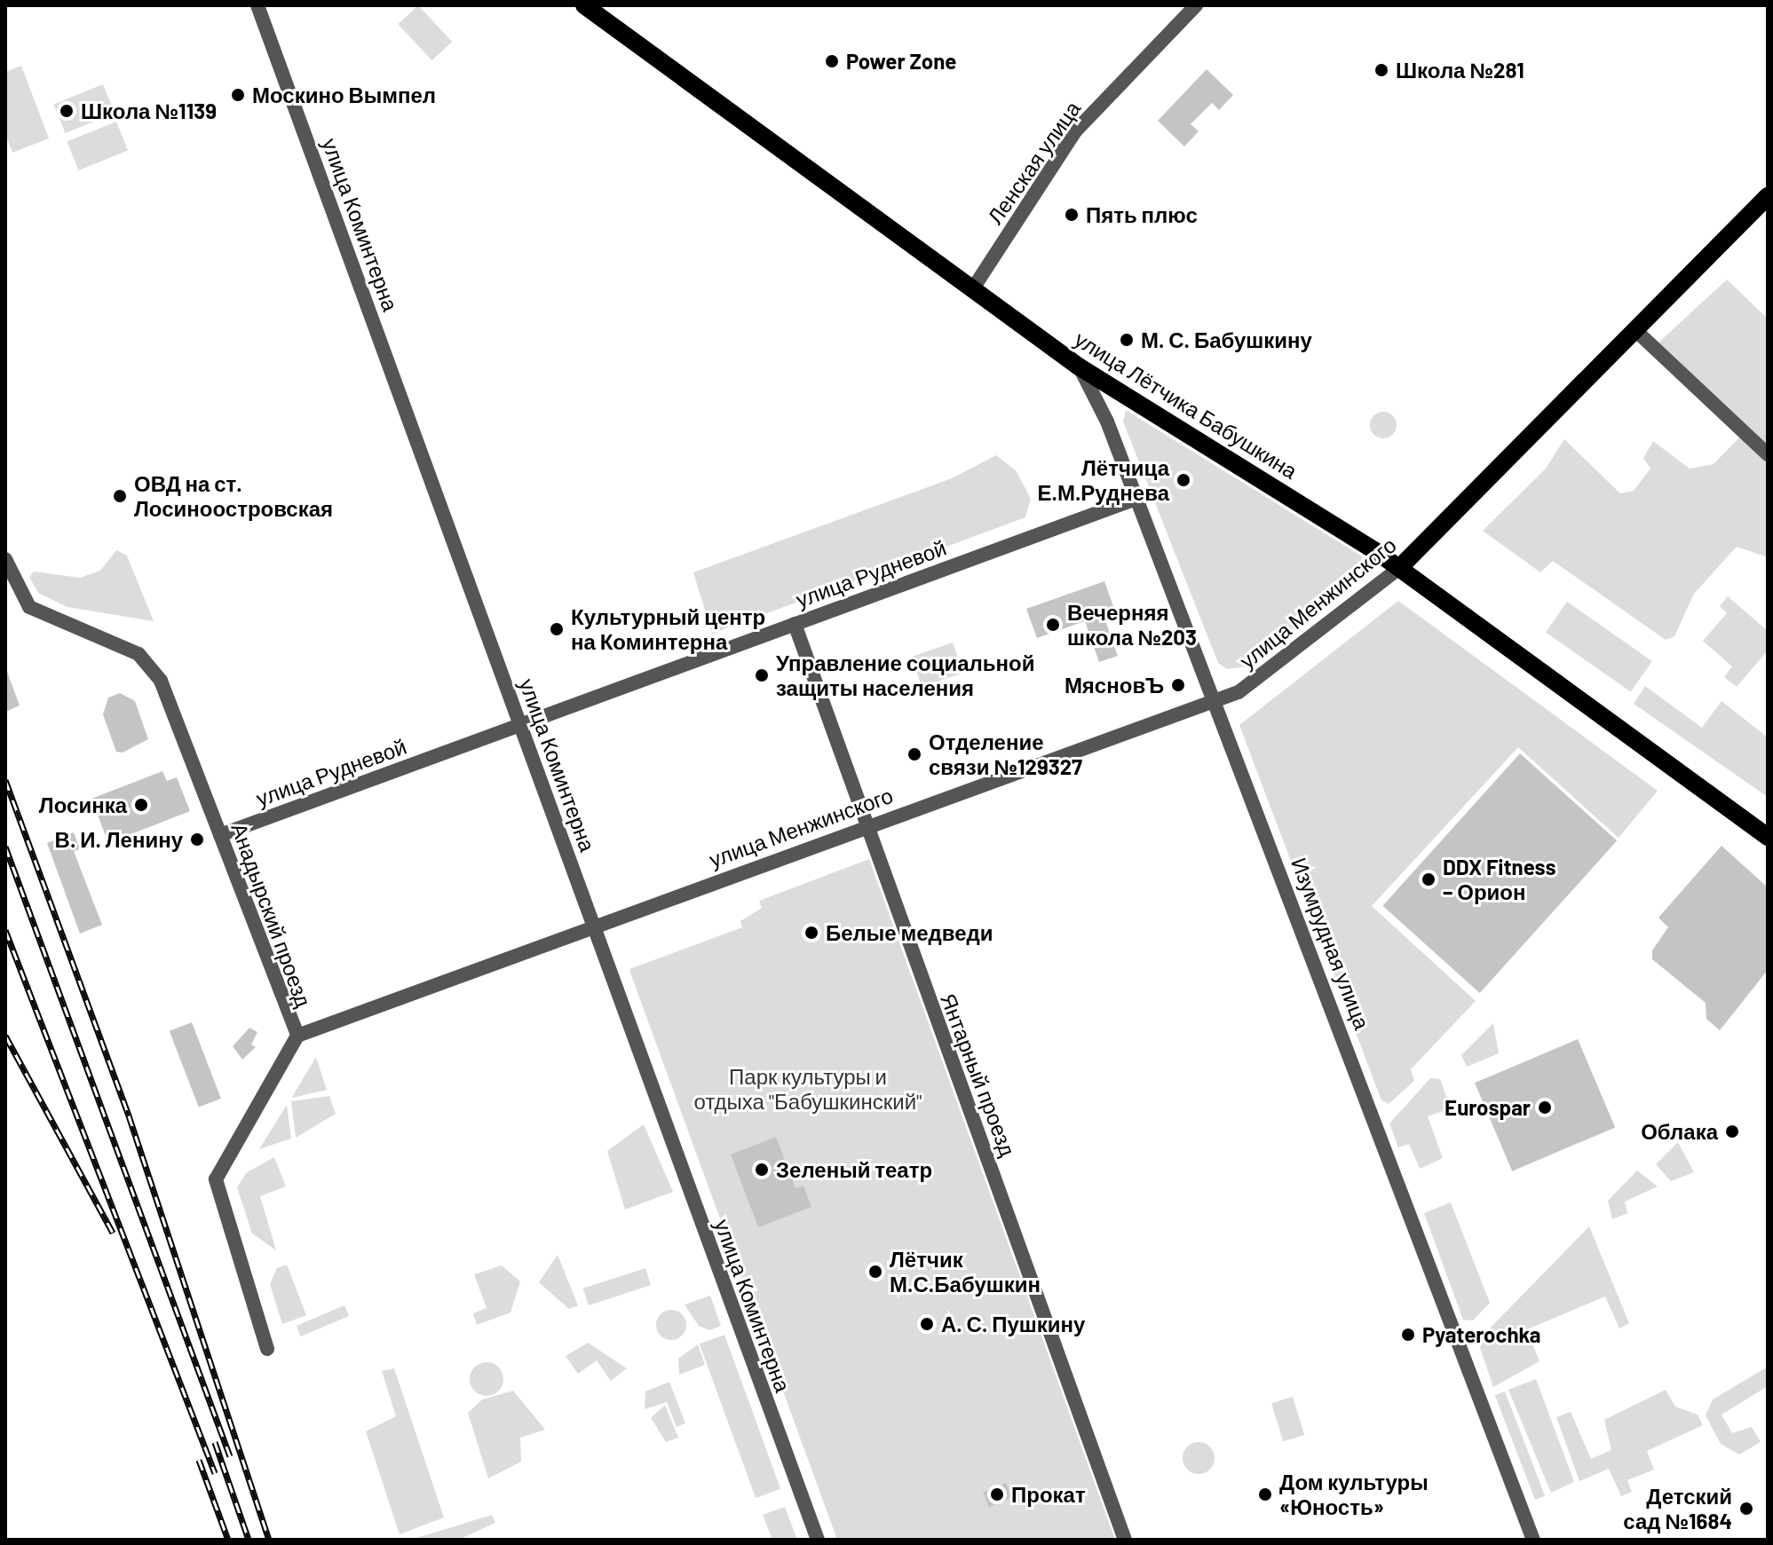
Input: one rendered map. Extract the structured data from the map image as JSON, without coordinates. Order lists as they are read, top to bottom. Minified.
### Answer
{"streets":{"main road":["улица Лётчика Бабушкина","улица Менжинского"],"street":["Ленская улица","улица Коминтерна","улица Рудневой","Анадырский проезд","Изумрудная улица","Янтарный проезд"]},"crossings":[["Ленская улица","улица Лётчика Бабушкина"],["улица Коминтерна","улица Рудневой"],["улица Коминтерна","улица Менжинского"],["улица Лётчика Бабушкина","улица Менжинского"],["улица Лётчика Бабушкина","Изумрудная улица"],["улица Рудневой","Анадырский проезд"],["улица Рудневой","Изумрудная улица"],["улица Рудневой","Янтарный проезд"],["улица Менжинского","Анадырский проезд"],["улица Менжинского","Изумрудная улица"],["улица Менжинского","Янтарный проезд"]],"parks":["Парк культуры и отдыха \"Бабушкинский\""],"places":["Power Zone","Школа №281","Москино Вымпел","Школа №1139","Пять плюс","М. С. Бабушкину","Лётчица Е.М.Руднева","ОВД на ст. Лосиноостровская","Вечерняя школа №203","Культурный центр на Коминтерна","Управление социальной защиты населения","МясновЪ","Отделение связи №129327","Лосинка","В. И. Ленину","DDX Fitness – Орион","Белые медведи","Eurospar","Облака","Зеленый театр","Лётчик М.С.Бабушкин","А. С. Пушкину","Pyaterochka","Прокат","Дом культуры «Юность»","Детский сад №1684"]}
